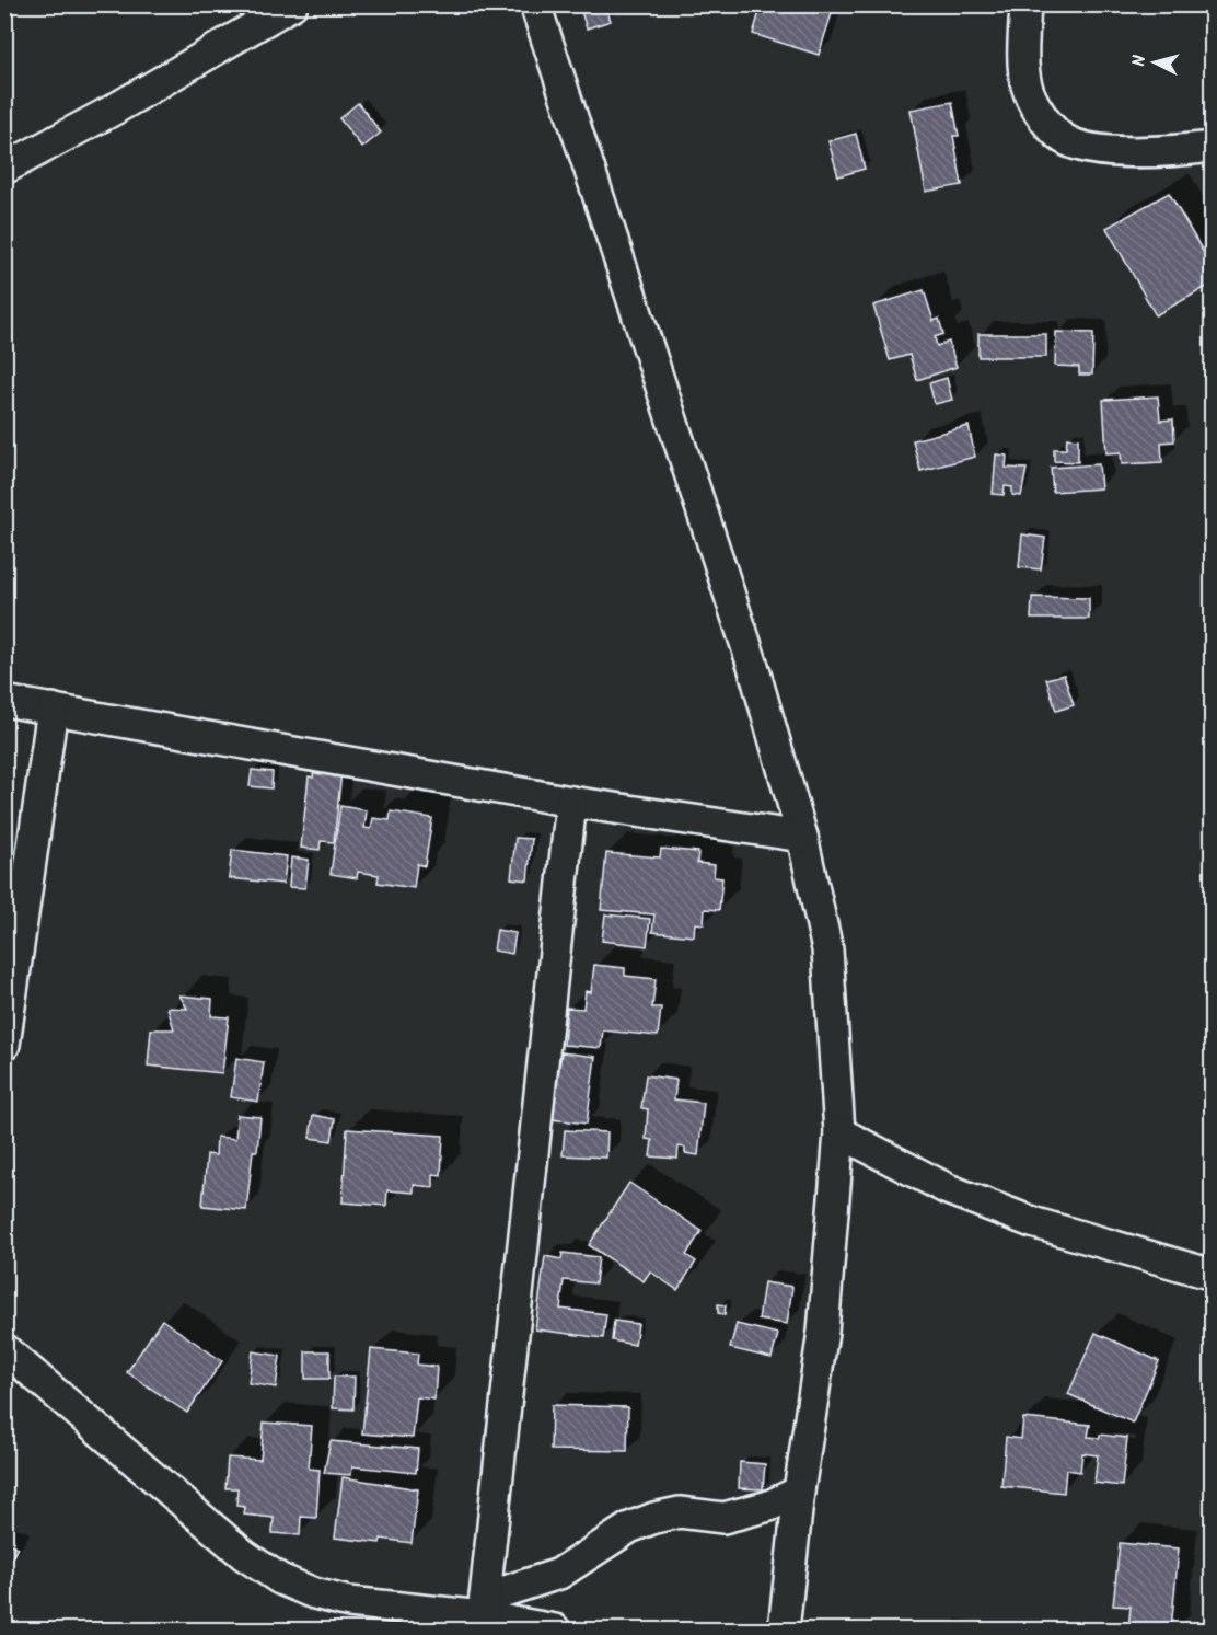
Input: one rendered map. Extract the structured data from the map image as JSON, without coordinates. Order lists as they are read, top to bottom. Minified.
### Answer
{"north":"left"}
